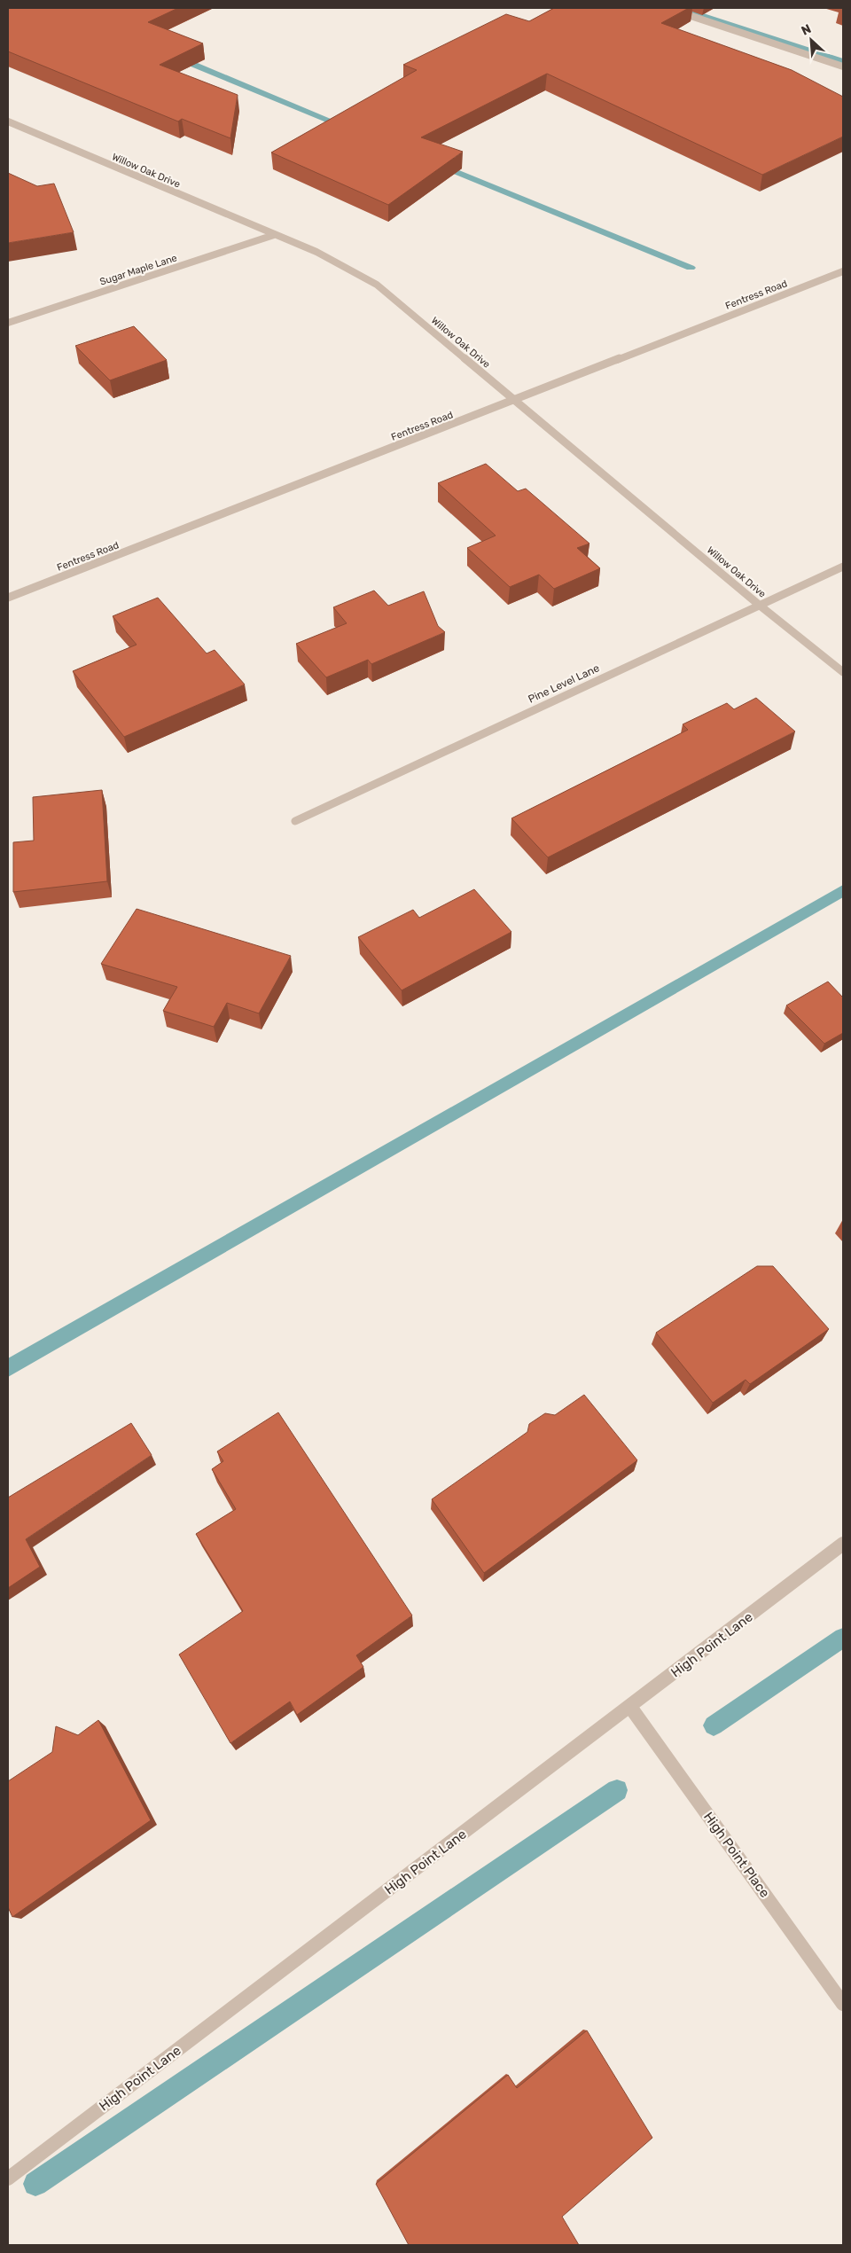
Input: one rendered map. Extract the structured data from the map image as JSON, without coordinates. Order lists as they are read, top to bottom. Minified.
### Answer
{"streets":{"street":["Willow Oak Drive","Sugar Maple Lane","Fentress Road","Pine Level Lane","High Point Lane","High Point Place"]},"crossings":[["Willow Oak Drive","Sugar Maple Lane"],["Willow Oak Drive","Fentress Road"],["Willow Oak Drive","Pine Level Lane"],["High Point Lane","High Point Place"]],"north":"top left"}
